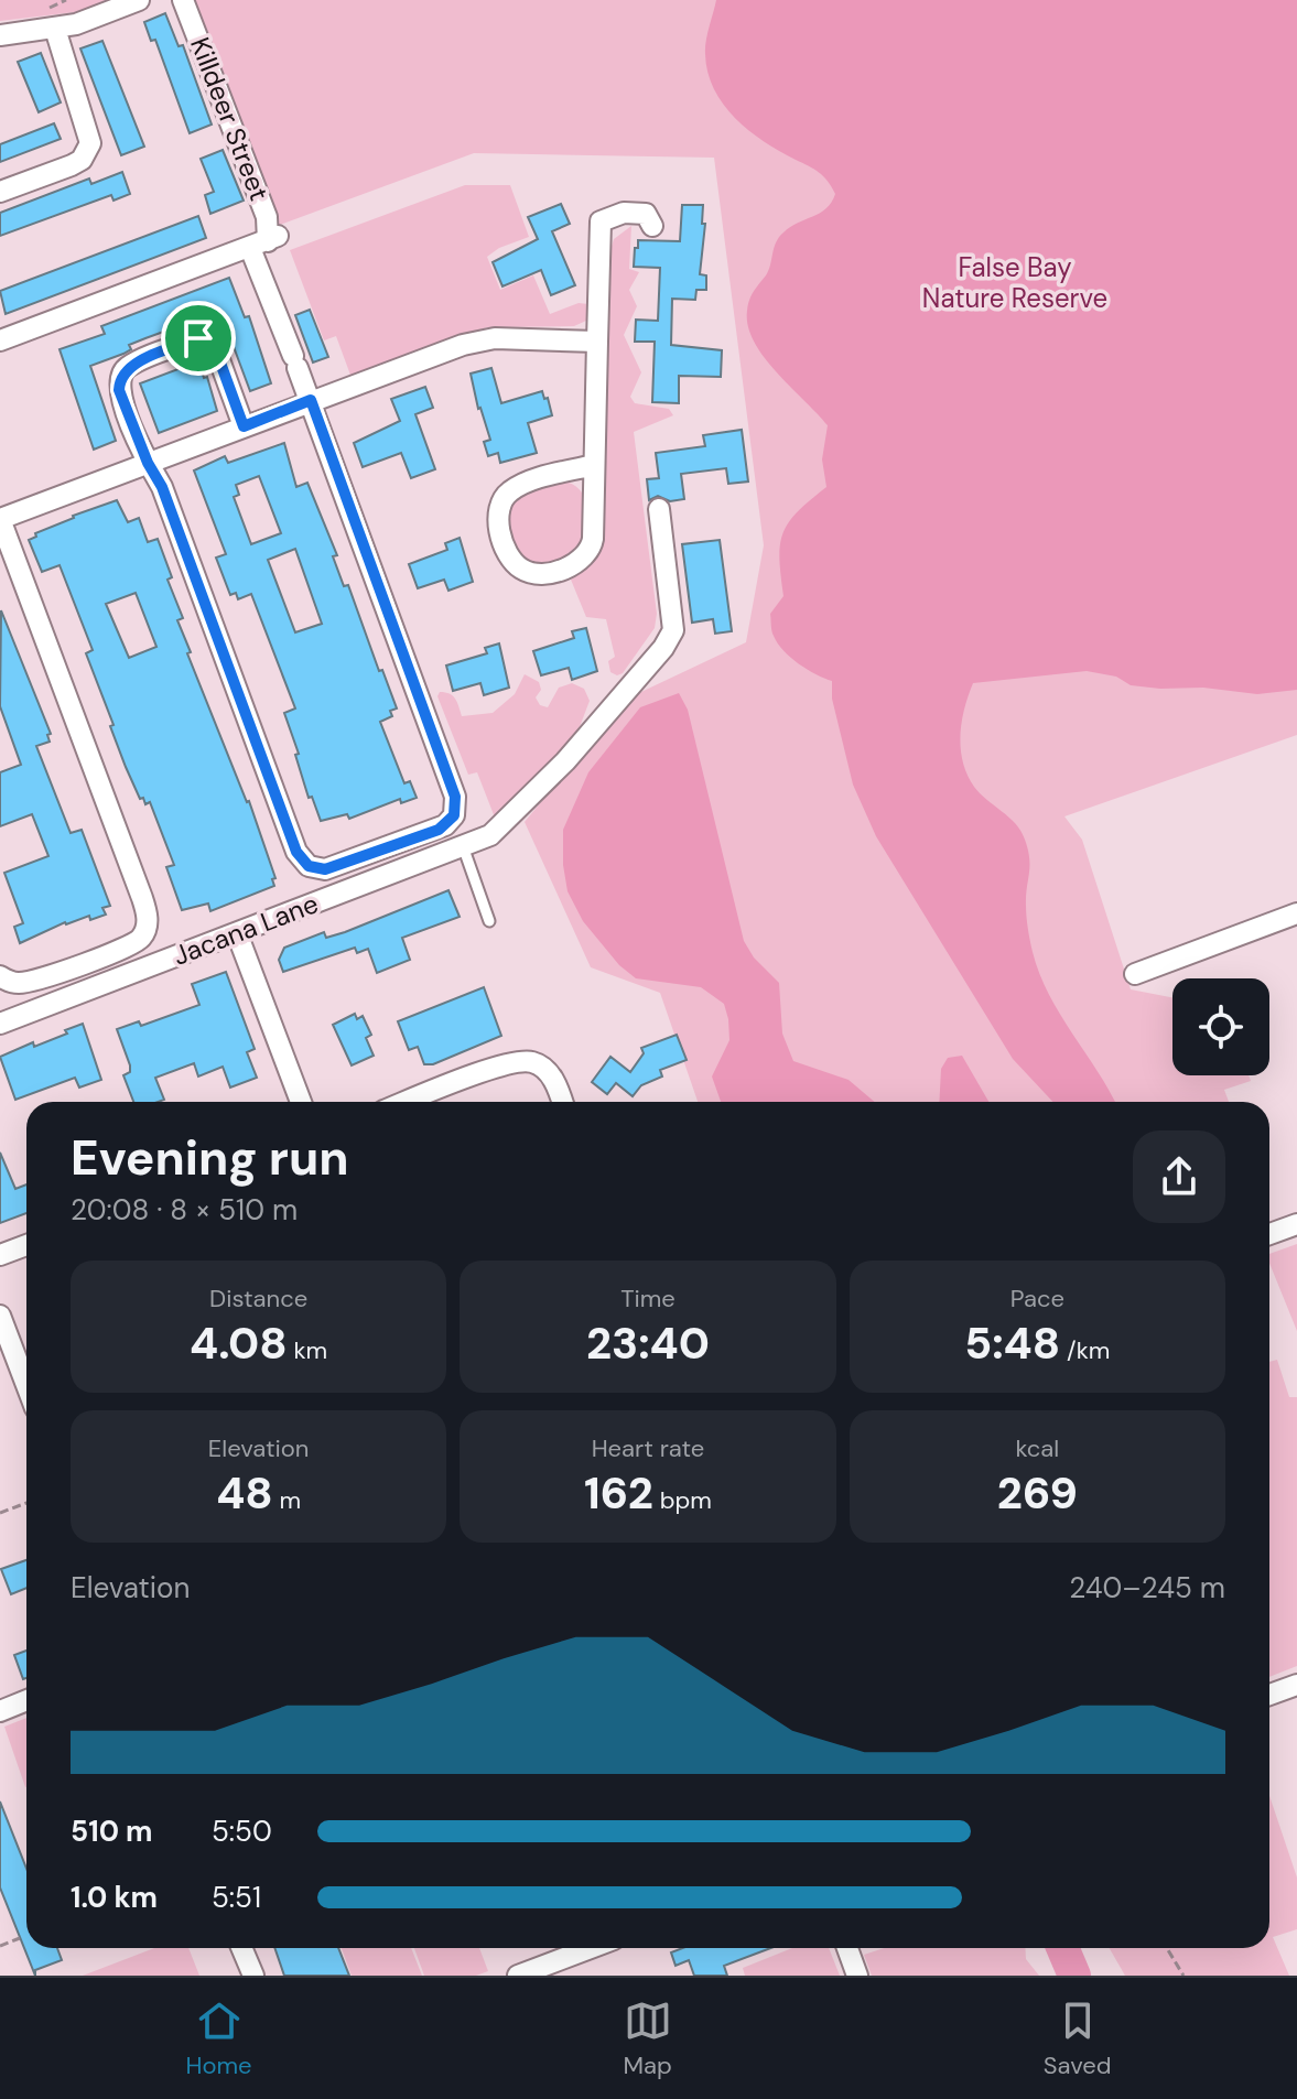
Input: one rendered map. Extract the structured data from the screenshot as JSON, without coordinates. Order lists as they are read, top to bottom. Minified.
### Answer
{"streets":{"street":["Killdeer Street","Jacana Lane"]},"parks":["False Bay Nature Reserve"],"page":{"heading":["Evening run","20:08 · 8 × 510 m"],"stats":[["Distance","4.08 km"],["Time","23:40"],["Pace","5:48 /km"],["Elevation","48 m"],["Heart rate","162 bpm"],["kcal","269"]],"chart":["Elevation","240–245 m"],"list":[{"name":"510 m","note":"5:50"},{"name":"1.0 km","note":"5:51"}],"tabs":["Home","Map","Saved"]}}
